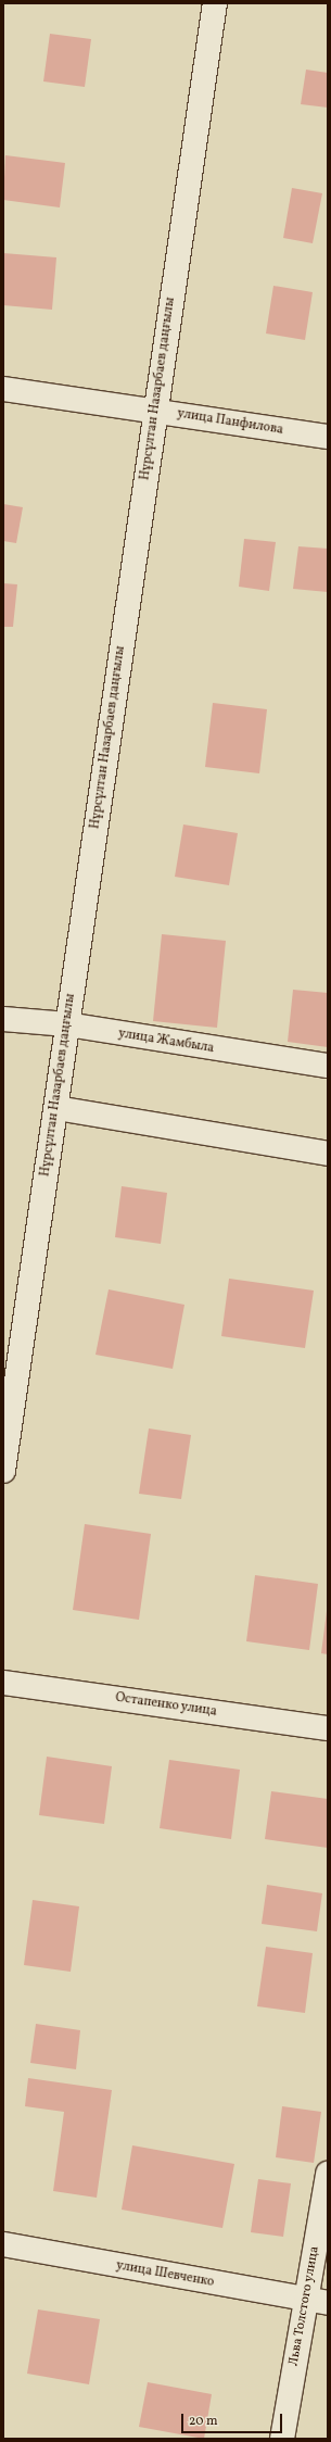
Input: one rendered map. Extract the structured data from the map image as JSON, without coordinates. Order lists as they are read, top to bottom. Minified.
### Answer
{"streets":{"street":["Нұрсұлтан Назарбаев даңғылы","улица Панфилова","улица Жамбыла","Остапенко улица","улица Шевченко","Льва Толстого улица"]},"crossings":[["Нұрсұлтан Назарбаев даңғылы","улица Панфилова"],["Нұрсұлтан Назарбаев даңғылы","улица Жамбыла"],["улица Шевченко","Льва Толстого улица"]],"scale_bar":"20 m"}
